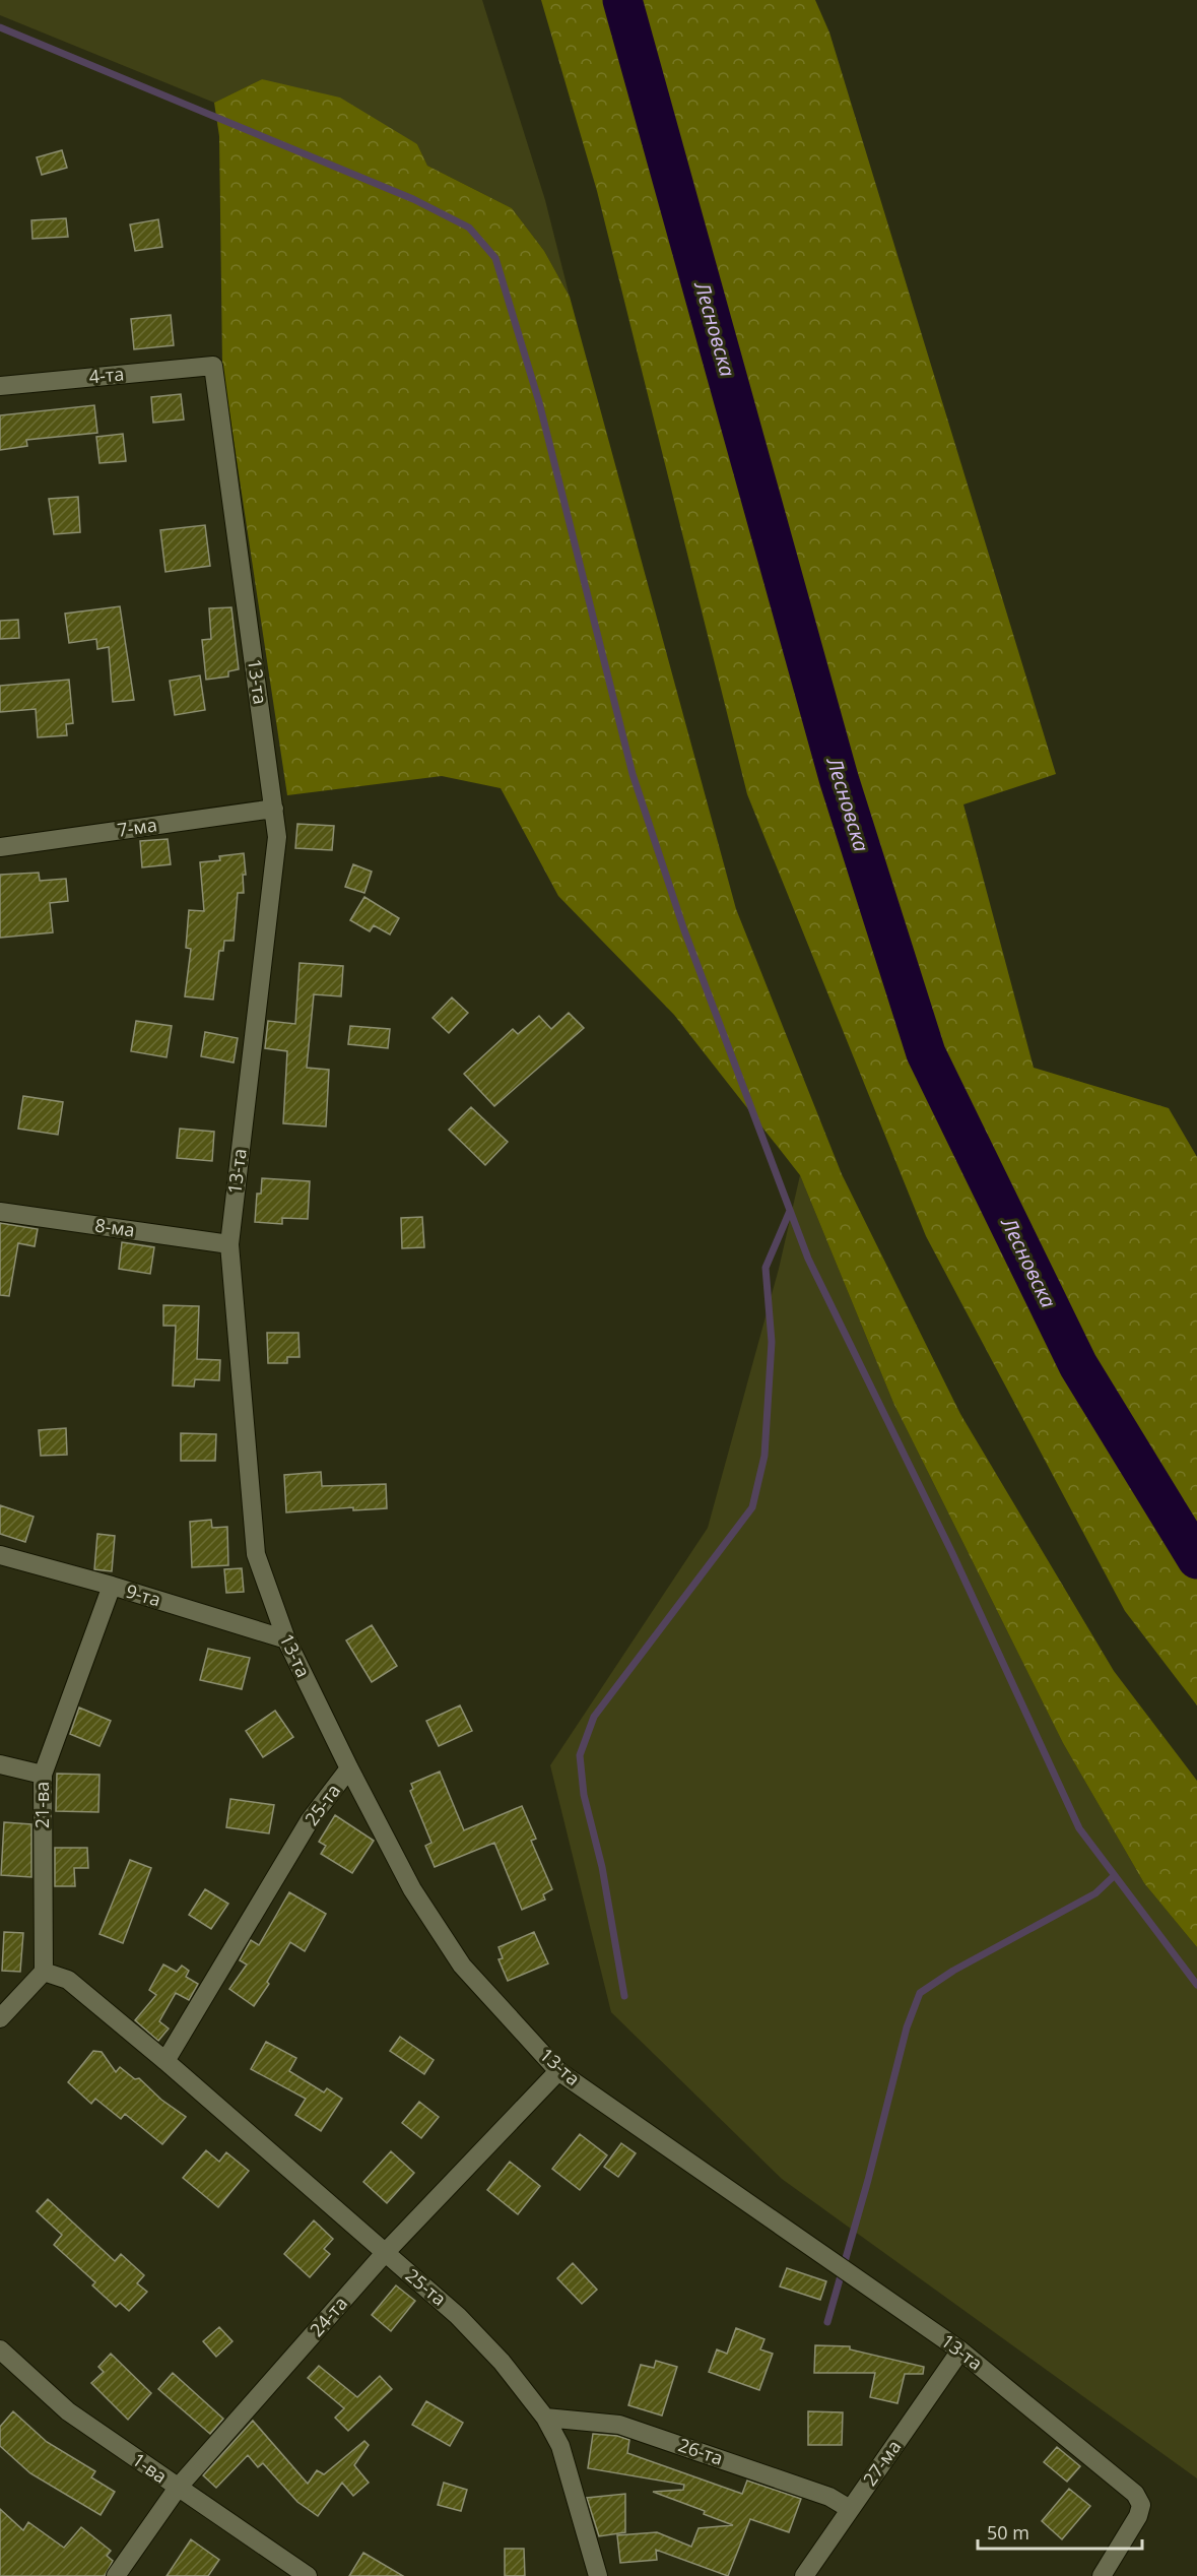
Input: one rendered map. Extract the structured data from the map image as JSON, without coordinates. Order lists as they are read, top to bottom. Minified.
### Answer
{"streets":{"street":["4-та","13-та","7-ма","8-ма","9-та","21-ва","25-та","24-та","26-та","27-ма","1-ва"]},"crossings":[["4-та","13-та"],["13-та","7-ма"],["13-та","8-ма"],["13-та","9-та"],["13-та","25-та"],["13-та","24-та"],["13-та","27-ма"],["9-та","21-ва"],["21-ва","25-та"],["25-та","24-та"],["25-та","26-та"],["24-та","1-ва"],["26-та","27-ма"]],"water":["Лесновска"],"scale_bar":"50 m"}
